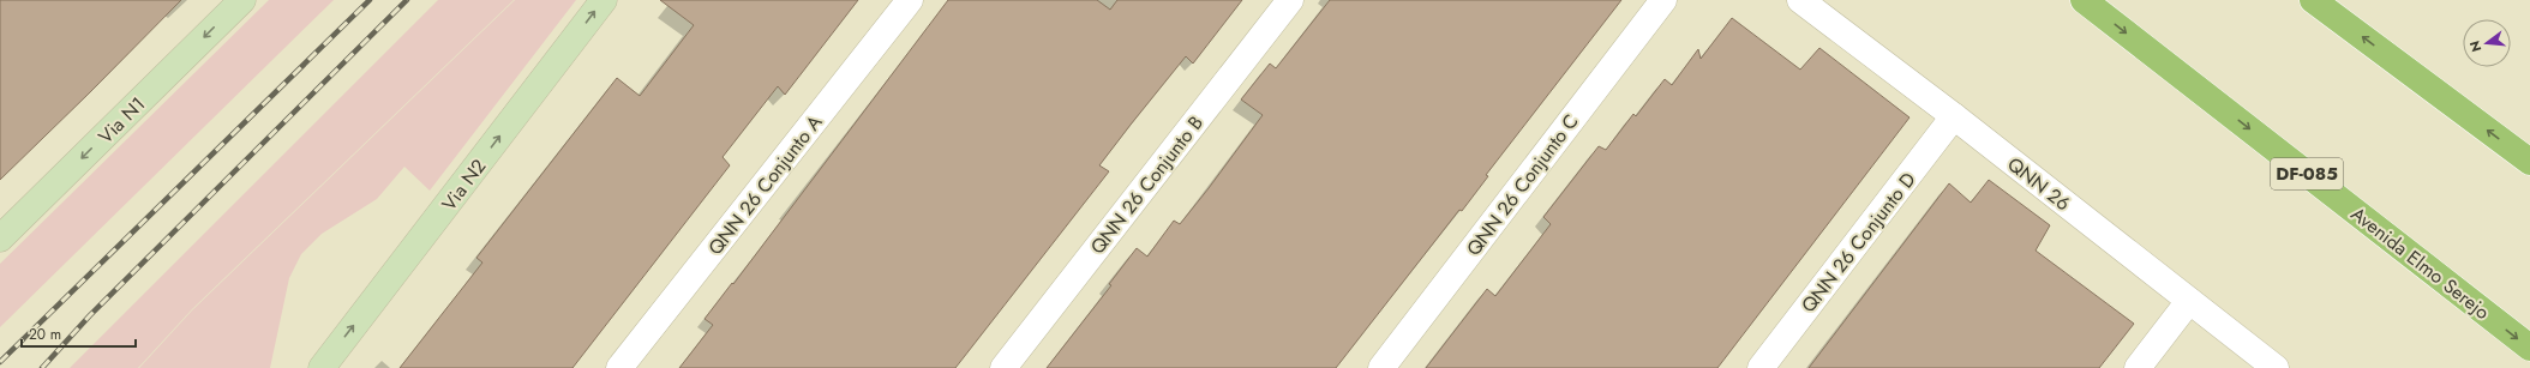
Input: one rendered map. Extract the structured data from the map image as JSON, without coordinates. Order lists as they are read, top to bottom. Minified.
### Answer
{"streets":{"main road":["Via N1","DF-085","Via N2","Avenida Elmo Serejo"],"street":["QNN 26","QNN 26 Conjunto A","QNN 26 Conjunto B","QNN 26 Conjunto C","QNN 26 Conjunto D"]},"crossings":[["QNN 26","QNN 26 Conjunto D"]],"one_way":["Via N1","Via N2"],"scale_bar":"20 m","north":"left"}
